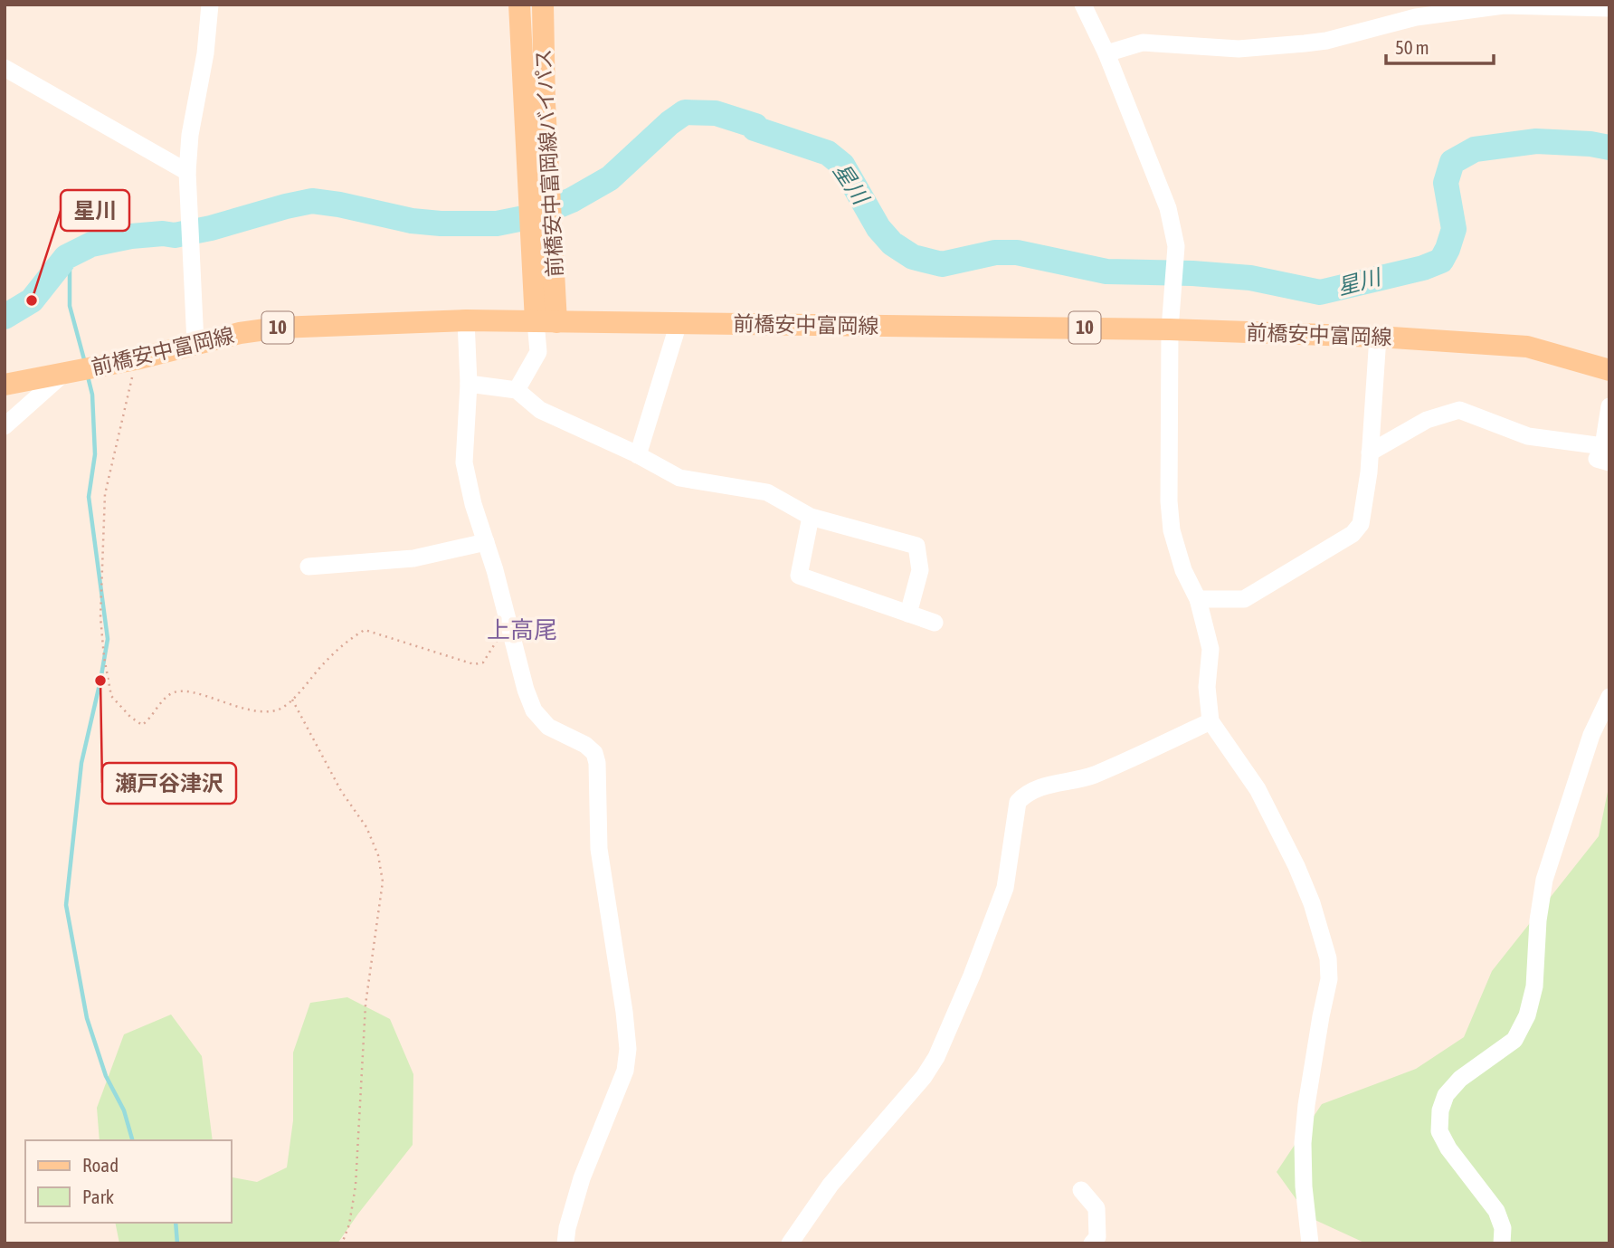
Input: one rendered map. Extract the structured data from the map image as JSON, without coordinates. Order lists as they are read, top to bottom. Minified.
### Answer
{"streets":{"main road":["前橋安中富岡線バイパス","前橋安中富岡線","10"]},"crossings":[["前橋安中富岡線バイパス","前橋安中富岡線"]],"districts":["上高尾"],"water":["星川"],"places":["星川","瀬戸谷津沢"],"legend":["Road","Park"],"scale_bar":"50 m"}
